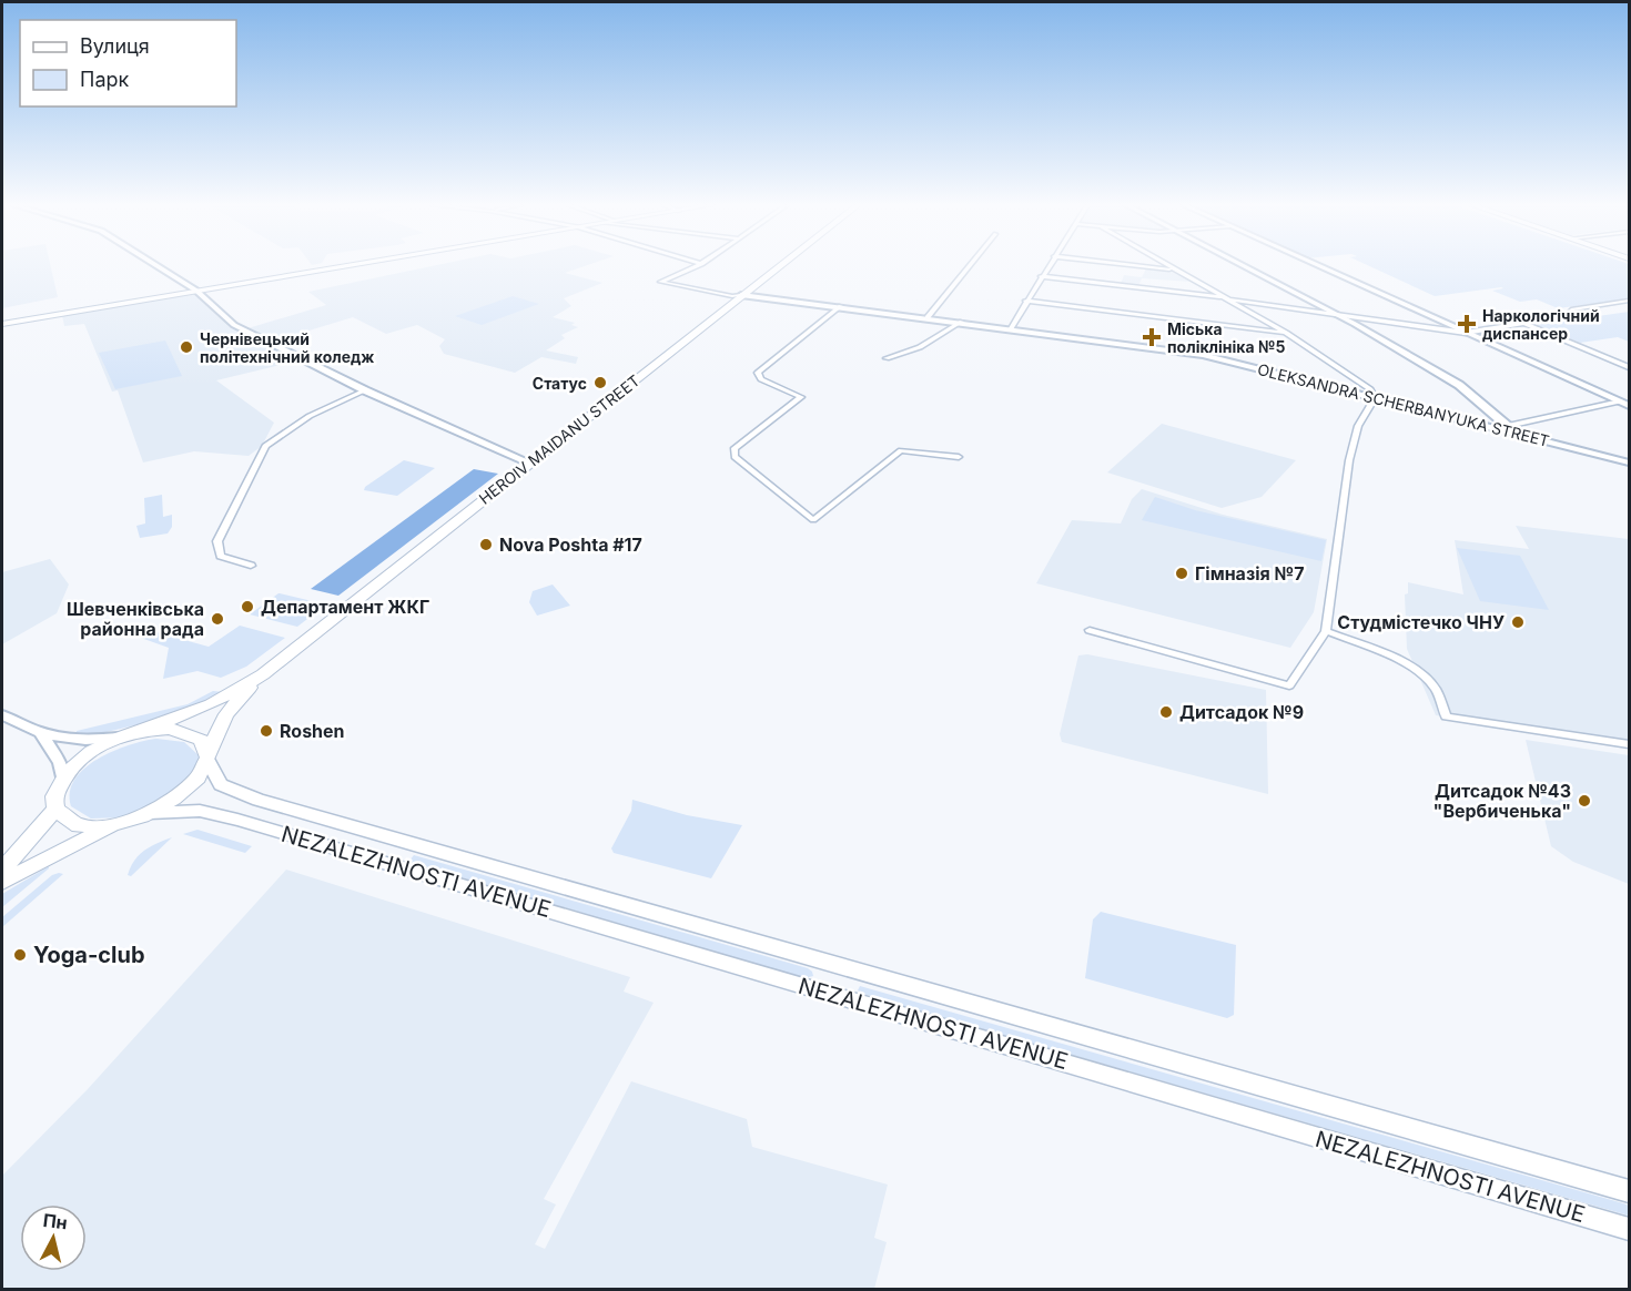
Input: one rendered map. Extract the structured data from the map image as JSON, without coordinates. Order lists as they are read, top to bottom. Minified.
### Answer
{"streets":{"main road":["HEROIV MAIDANU STREET","NEZALEZHNOSTI AVENUE"],"street":["OLEKSANDRA SCHERBANYUKA STREET"]},"crossings":[["OLEKSANDRA SCHERBANYUKA STREET","HEROIV MAIDANU STREET"]],"places":{"health":["Наркологічний диспансер","Міська поліклініка №5"],"other":["Чернівецький політехнічний коледж","Статус","Nova Poshta #17","Гімназія №7","Департамент ЖКГ","Шевченківська районна рада","Студмістечко ЧНУ","Дитсадок №9","Roshen","Дитсадок №43 \"Вербиченька\"","Yoga-club"]},"legend":["Вулиця","Парк"],"north":"top"}
